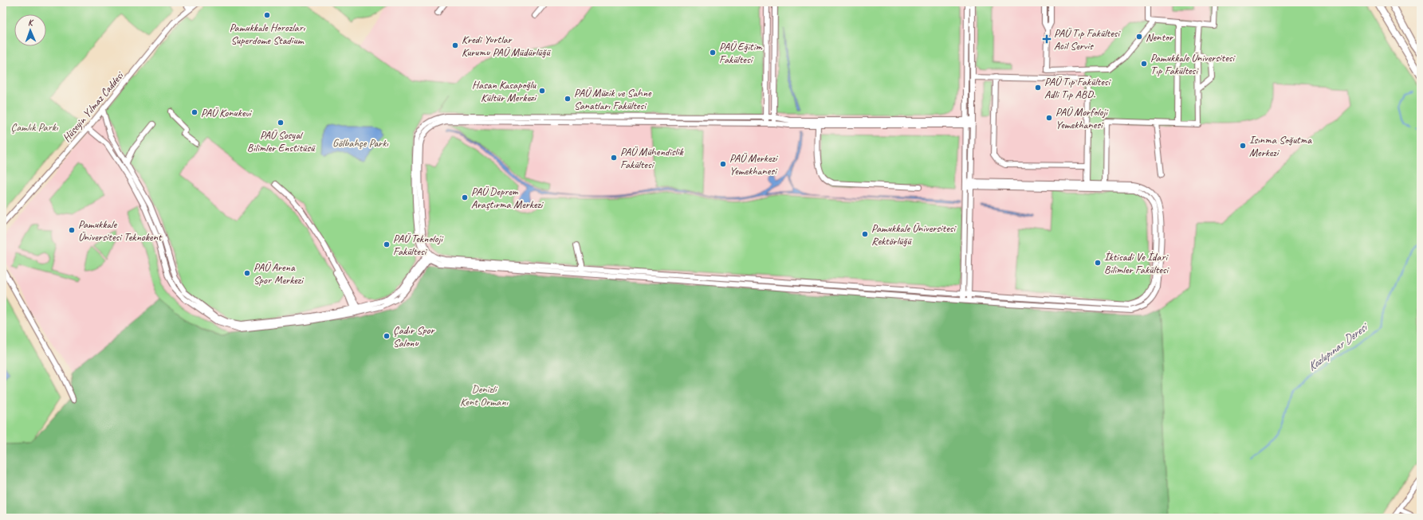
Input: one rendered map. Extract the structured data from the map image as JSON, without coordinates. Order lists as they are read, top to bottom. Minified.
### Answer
{"streets":{"street":["Hüseyin Yılmaz Caddesi"]},"water":["Kozlupınar Deresi"],"parks":["Çamlık Parkı","Gölbahçe Parkı","Denizli Kent Ormanı"],"places":{"other":["Pamukkale Horozları Superdome Stadium","Nentor","Kredi Yurtlar Kurumu PAÜ Müdürlüğü","PAÜ Eğitim Fakültesi","Pamukkale Üniversitesi Tıp Fakültesi","PAÜ Tıp Fakültesi Adli Tıp ABD.","Hasan Kasapoğlu Kültür Merkezi","PAÜ Müzik ve Sahne Sanatları Fakültesi","PAÜ Konukevi","PAÜ Morfoloji Yemekhanesi","PAÜ Sosyal Bilimler Enstitüsü","Isınma Soğutma Merkezi","PAÜ Mühendislik Fakültesi","PAÜ Merkezi Yemekhanesi","PAÜ Deprem Araştırma Merkezi","Pamukkale Üniversitesi Teknokent","Pamukkale Üniversitesi Rektörlüğü","PAÜ Teknoloji Fakültesi","İktisadi Ve İdari Bilimler Fakültesi","PAÜ Arena Spor Merkezi","Çadır Spor Salonu"],"health":["PAÜ Tıp Fakültesi Acil Servis"]},"north":"top"}
